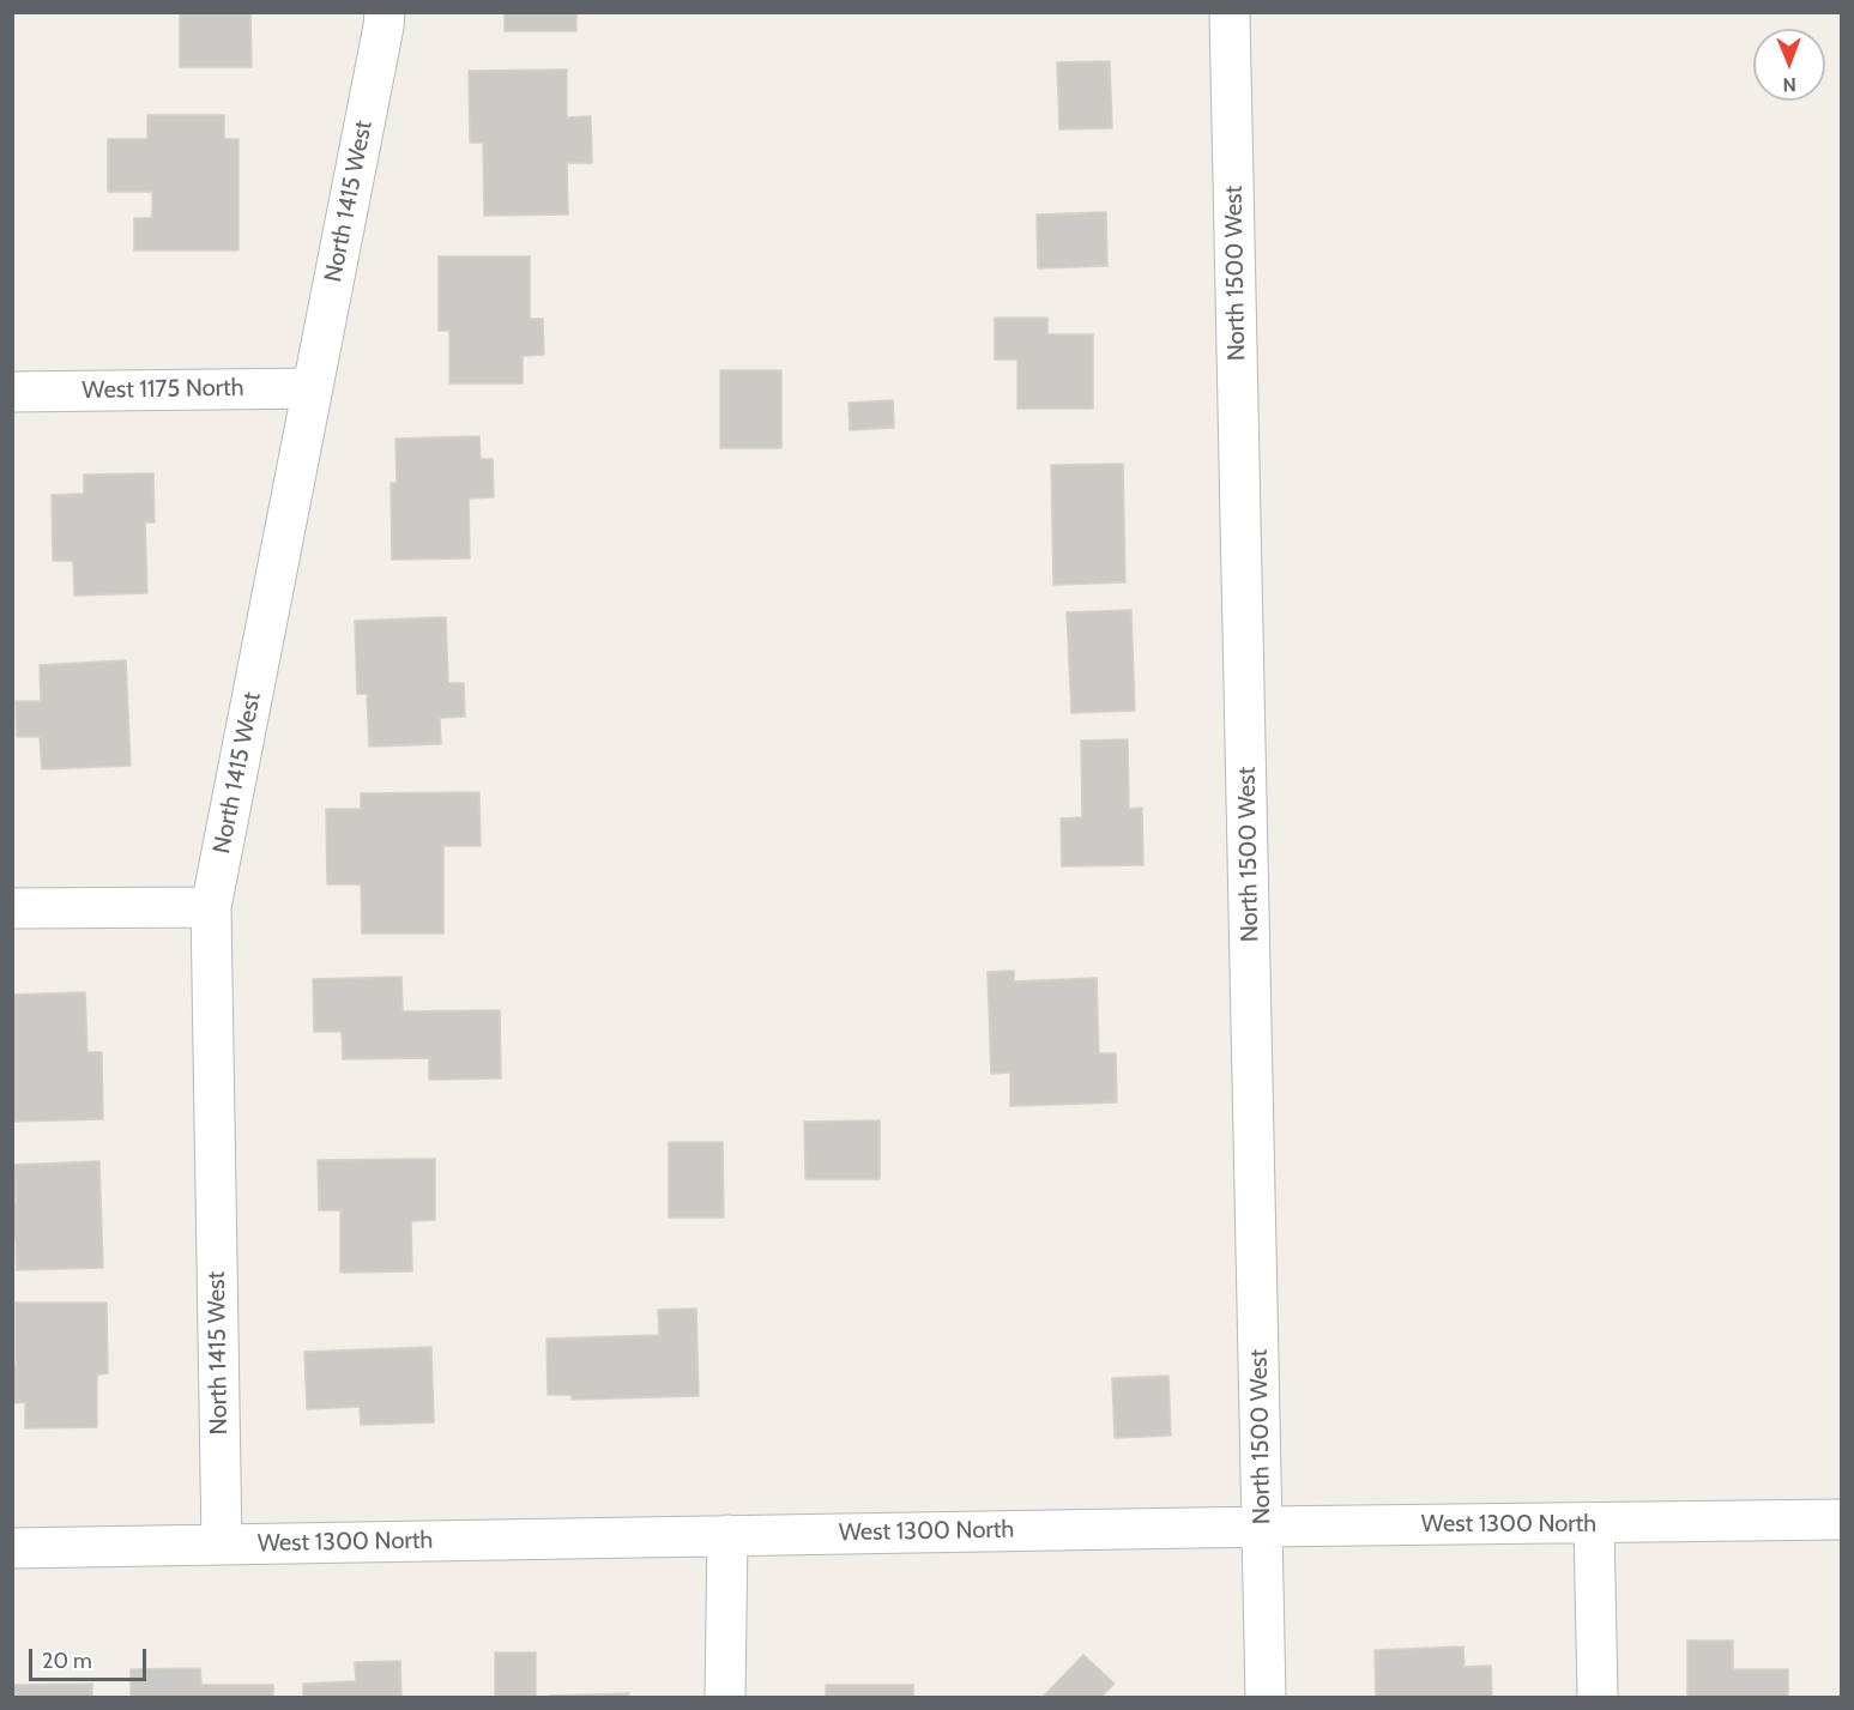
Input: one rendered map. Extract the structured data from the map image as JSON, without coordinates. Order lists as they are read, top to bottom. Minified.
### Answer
{"streets":{"street":["North 1415 West","North 1500 West","West 1175 North","West 1300 North"]},"crossings":[["North 1415 West","West 1175 North"],["North 1415 West","West 1300 North"],["North 1500 West","West 1300 North"]],"scale_bar":"20 m","north":"bottom"}
